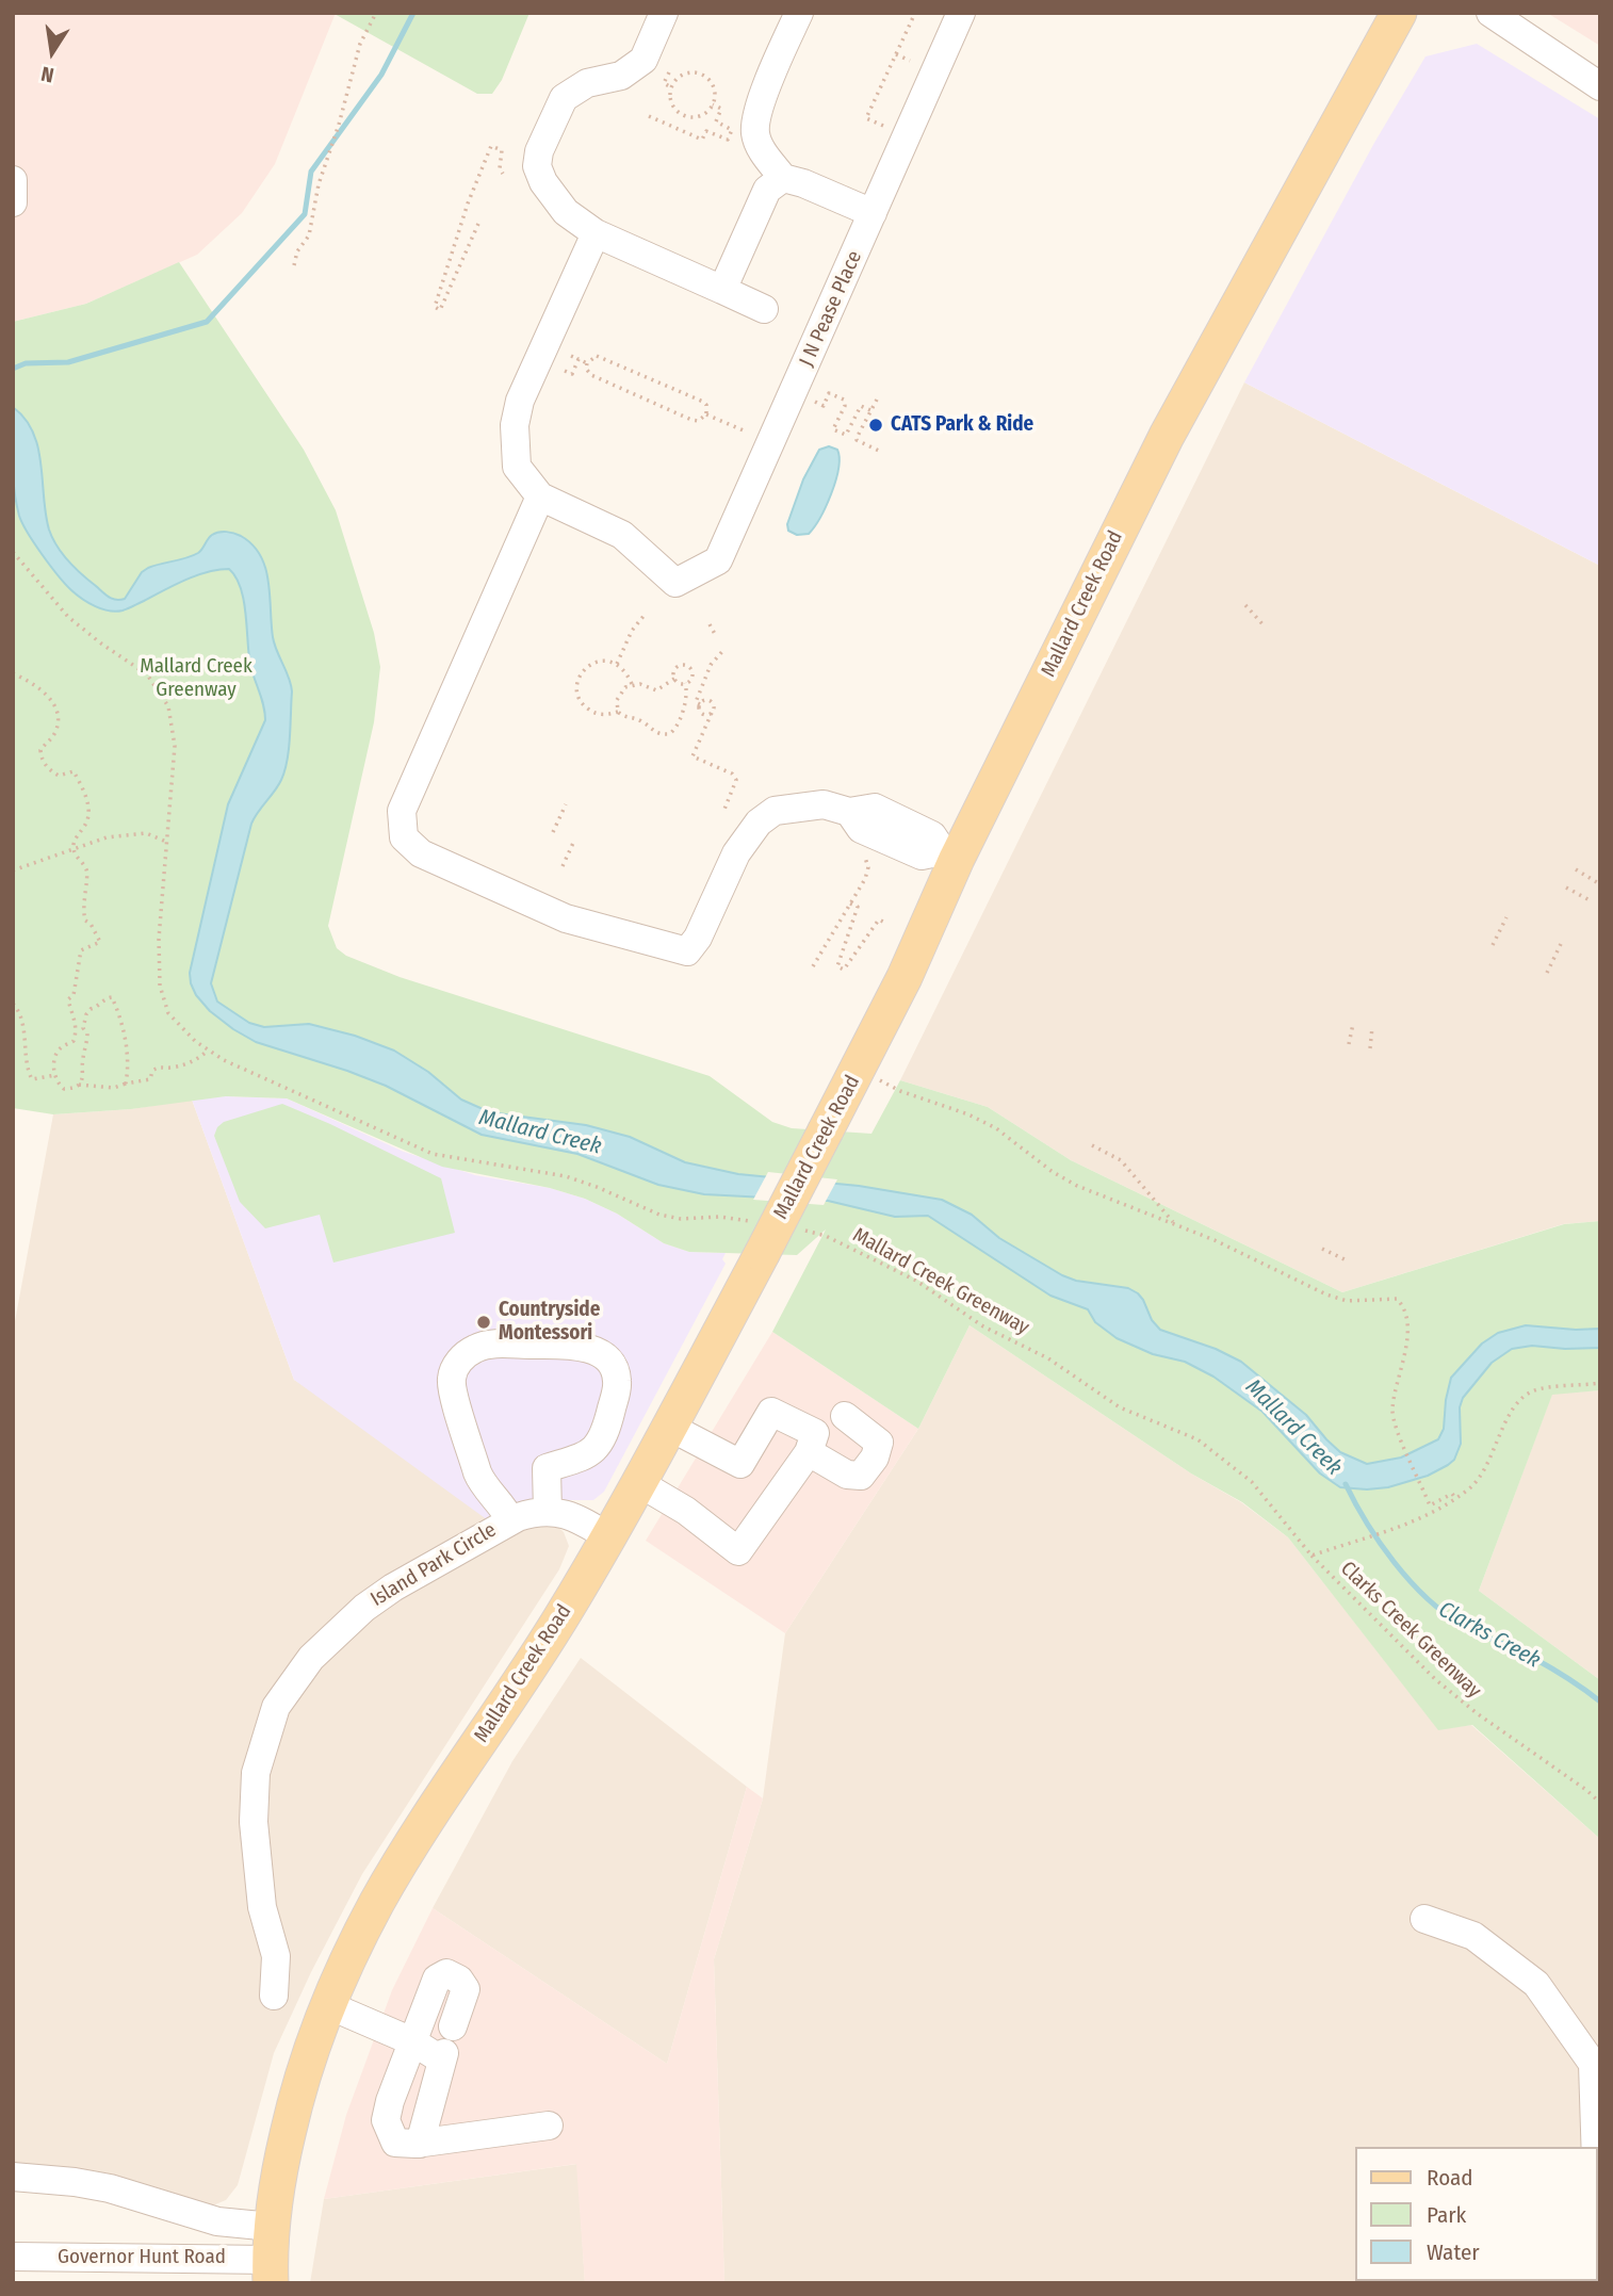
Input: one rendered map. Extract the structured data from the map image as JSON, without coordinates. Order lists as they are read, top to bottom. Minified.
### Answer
{"streets":{"main road":["Mallard Creek Road"],"street":["J N Pease Place","Island Park Circle","Governor Hunt Road"],"path":["Mallard Creek Greenway","Clarks Creek Greenway"]},"crossings":[["Mallard Creek Road","Island Park Circle"],["Mallard Creek Road","Governor Hunt Road"],["Mallard Creek Greenway","Clarks Creek Greenway"]],"water":["Mallard Creek","Clarks Creek"],"parks":["Mallard Creek Greenway"],"places":["CATS Park & Ride","Countryside Montessori"],"legend":["Road","Park","Water"],"north":"bottom"}
